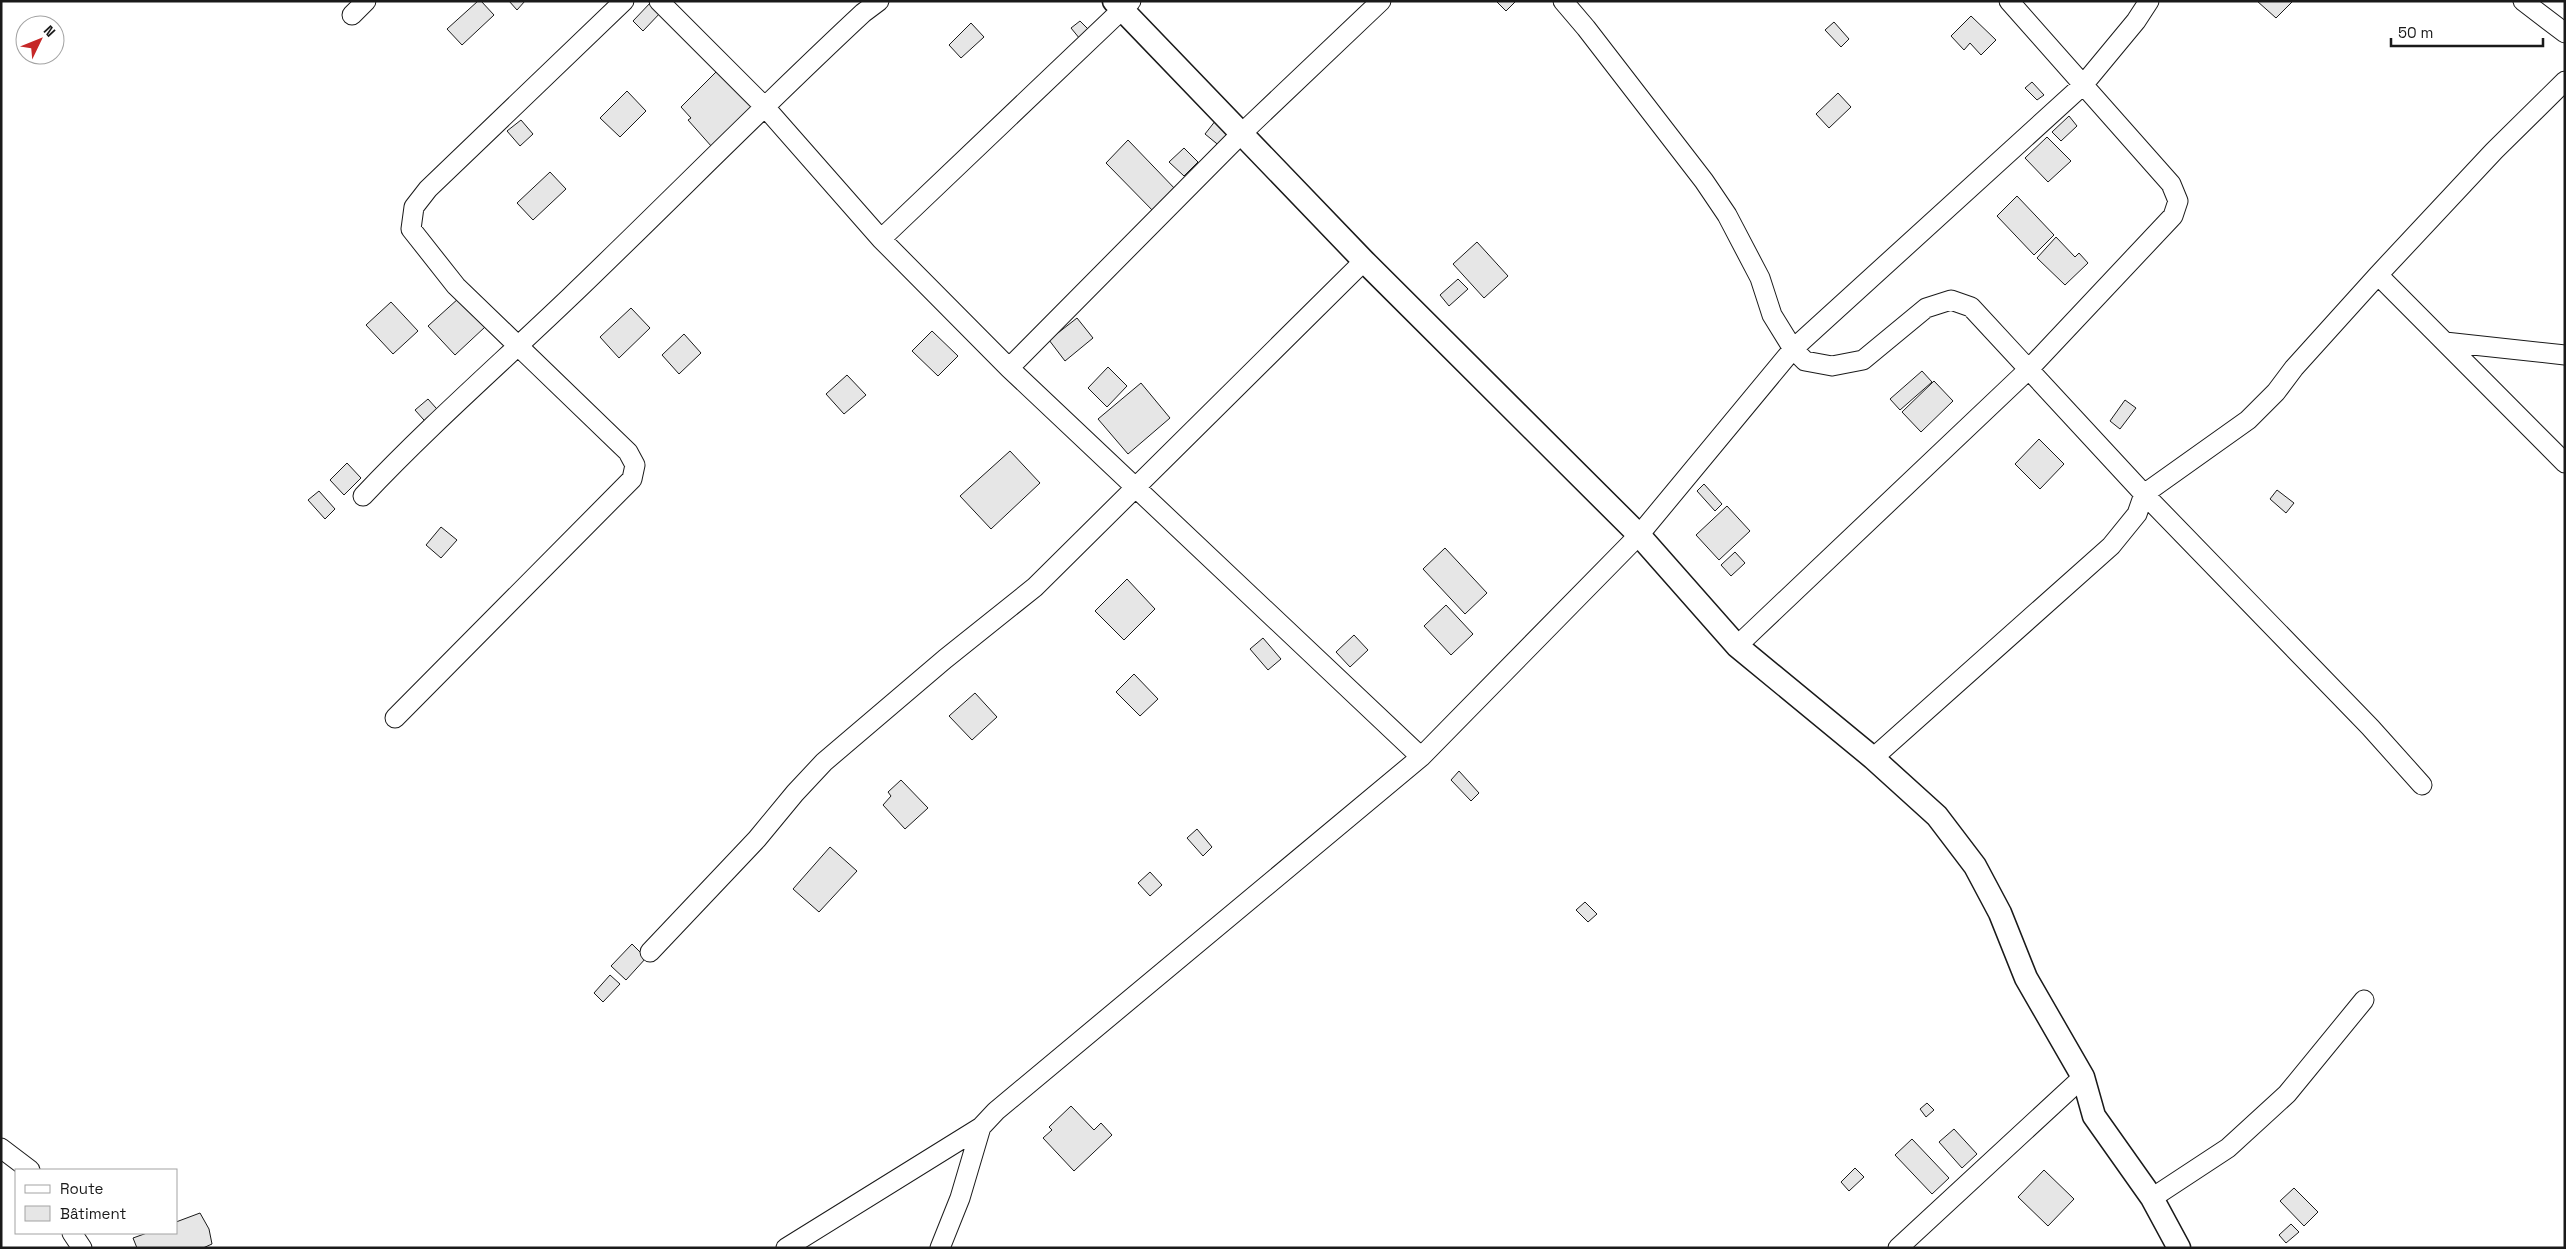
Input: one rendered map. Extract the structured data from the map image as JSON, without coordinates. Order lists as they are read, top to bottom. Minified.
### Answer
{"legend":["Route","Bâtiment"],"scale_bar":"50 m","north":"top right"}
